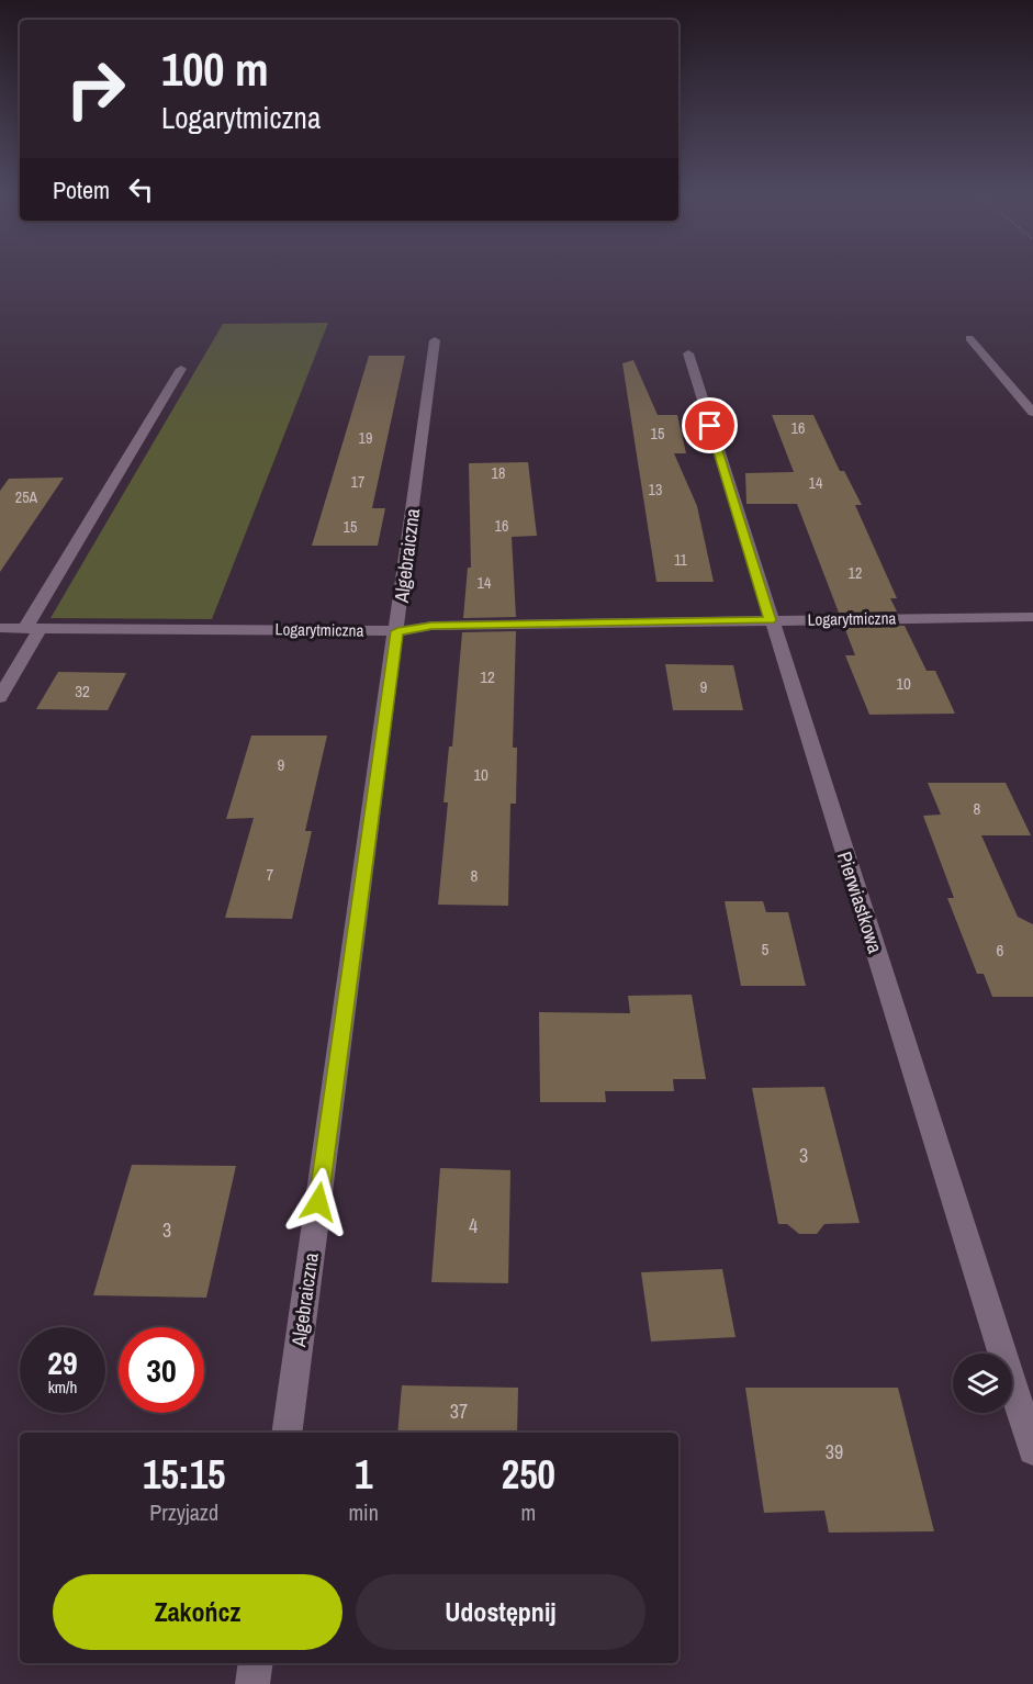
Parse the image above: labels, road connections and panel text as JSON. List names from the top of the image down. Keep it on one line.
{"streets":{"street":["Algebraiczna","Logarytmiczna","Pierwiastkowa"]},"crossings":[["Algebraiczna","Logarytmiczna"],["Logarytmiczna","Pierwiastkowa"]],"house_numbers":["16","15","19","18","17","14","13","25A","16","15","11","12","14","12","10","9","32","9","10","8","7","8","5","6","3","4","3","37","39"],"page":{"turn":["100 m","Logarytmiczna"],"then":"Potem","speed":"29 km/h","limit":"30","eta":["15:15","Przyjazd","1","min","250","m"],"buttons":["Zakończ","Udostępnij"]}}
